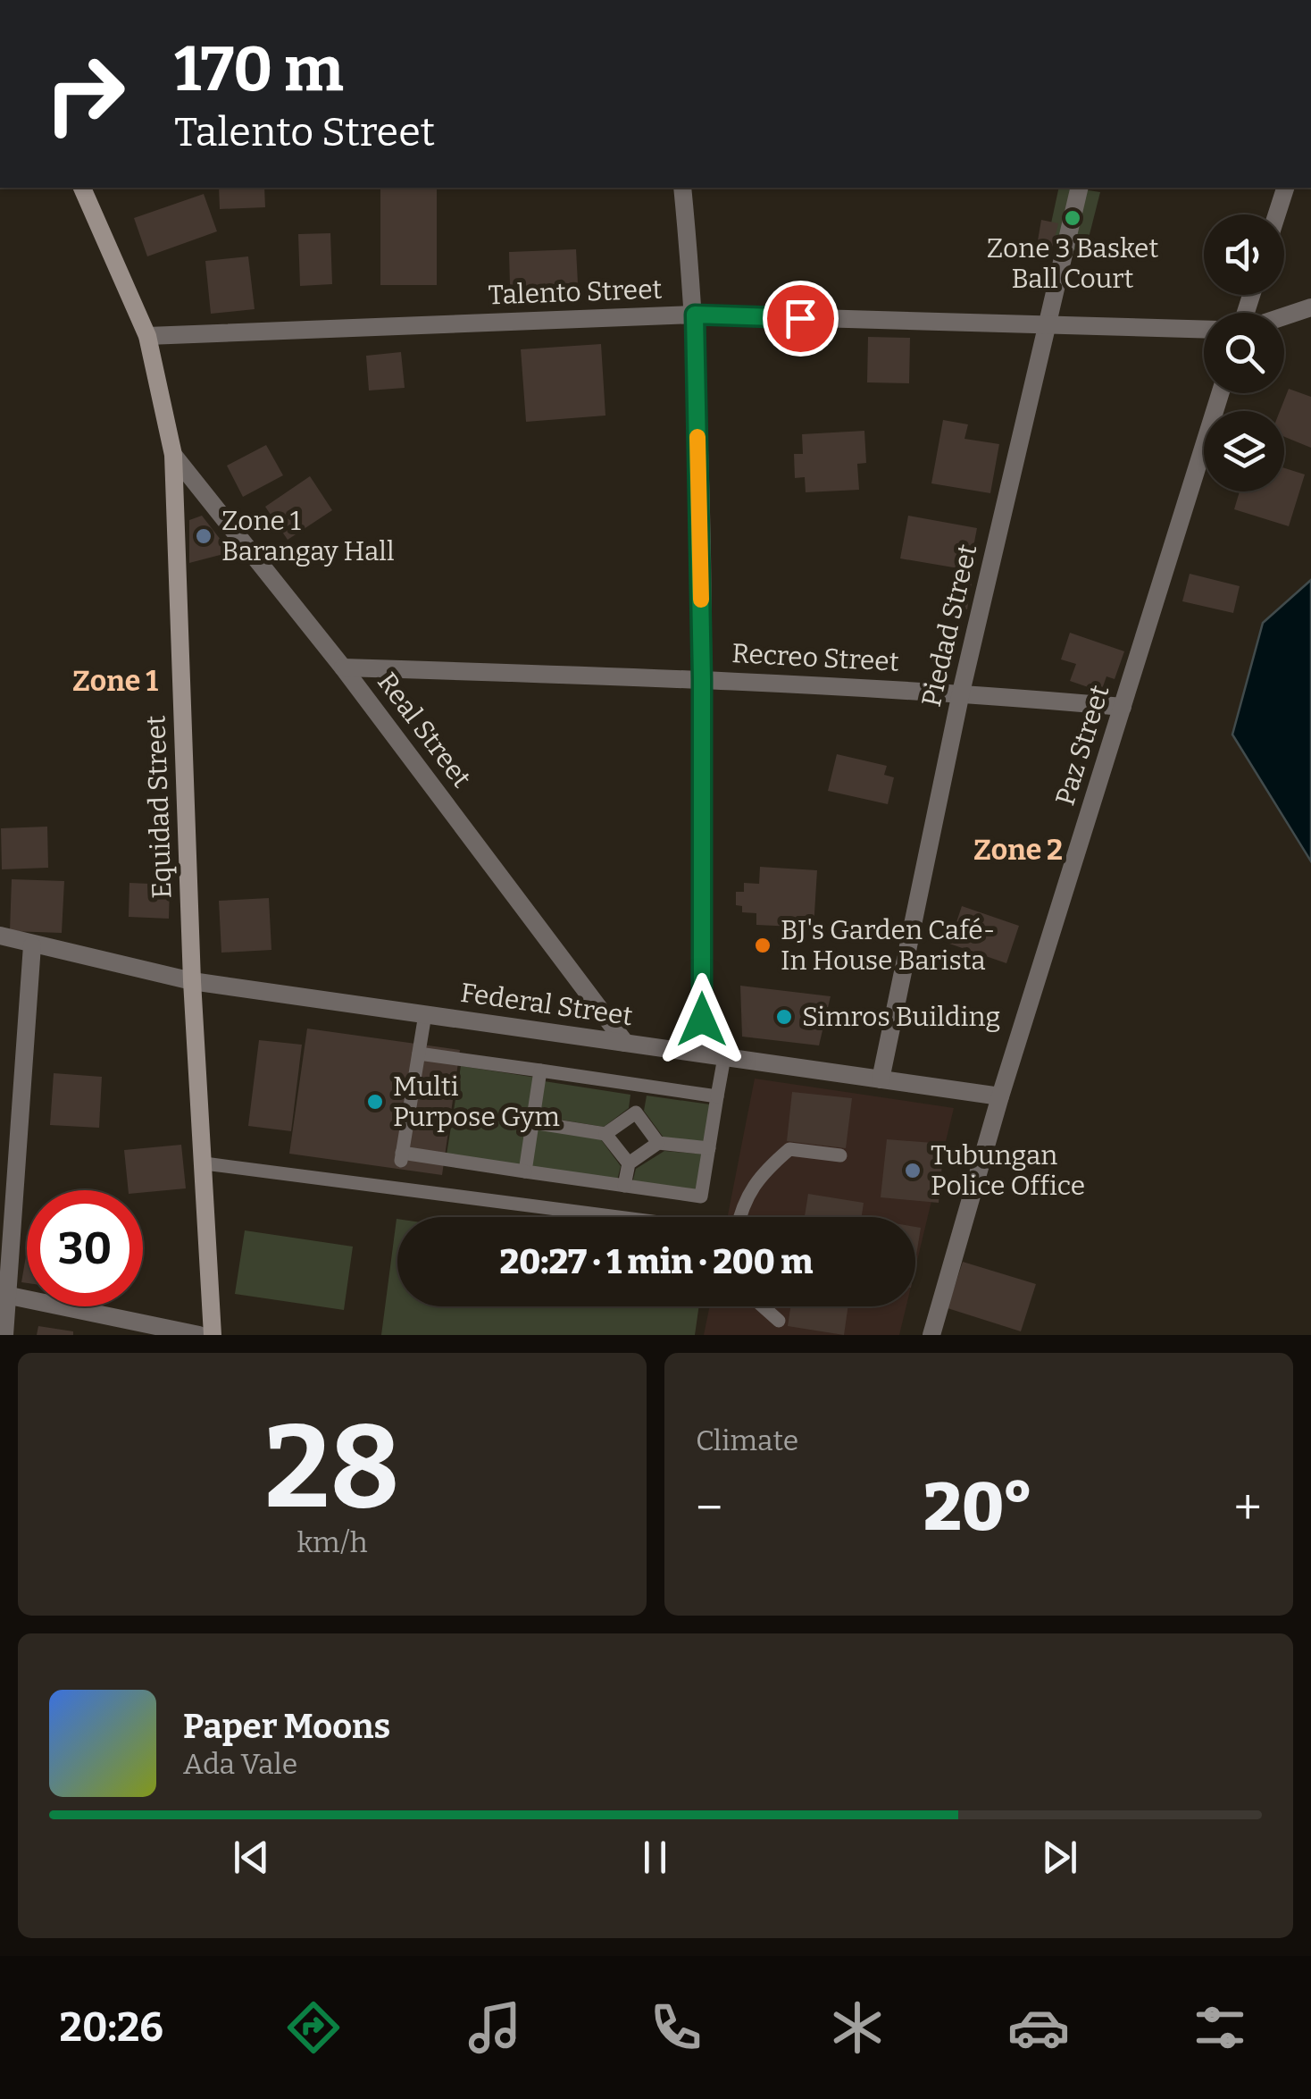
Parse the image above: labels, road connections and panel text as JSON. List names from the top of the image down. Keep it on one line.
{"streets":{"main road":["Equidad Street"],"street":["Talento Street","Piedad Street","Recreo Street","Real Street","Paz Street","Federal Street"]},"crossings":[["Talento Street","Piedad Street"],["Talento Street","Equidad Street"],["Piedad Street","Recreo Street"],["Piedad Street","Federal Street"],["Recreo Street","Real Street"],["Recreo Street","Paz Street"],["Real Street","Equidad Street"],["Real Street","Federal Street"],["Paz Street","Federal Street"],["Equidad Street","Federal Street"]],"districts":["Zone 1","Zone 2"],"places":["Zone 3 Basket Ball Court","Zone 1 Barangay Hall","BJ's Garden Café- In House Barista","Simros Building","Multi Purpose Gym","Tubungan Police Office"],"page":{"turn":["170 m","Talento Street"],"limit":"30","trip":"20:27 · 1 min · 200 m","tile":[["28","km/h"],"Climate"],"heat":["−","20°","+"],"song":["Paper Moons","Ada Vale"],"tabs":"20:26"}}
